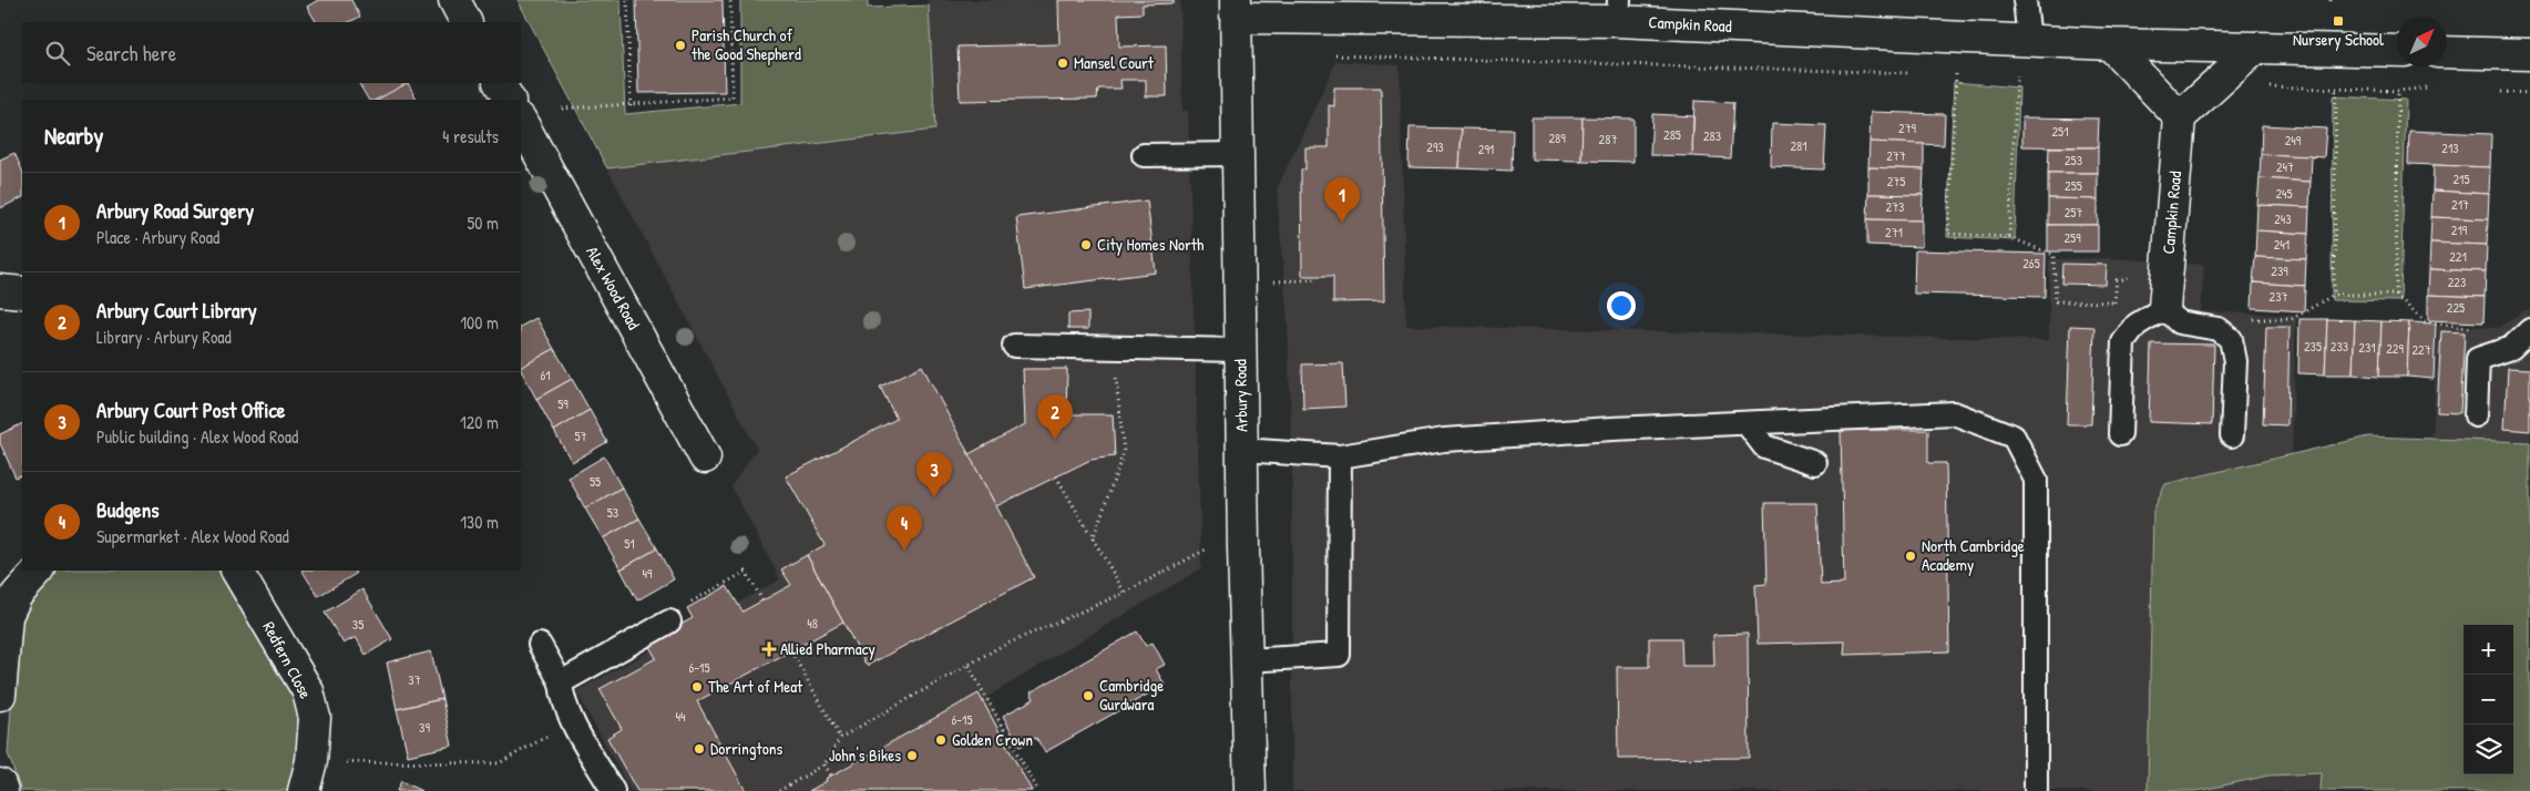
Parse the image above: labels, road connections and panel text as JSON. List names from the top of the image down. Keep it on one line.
{"streets":{"street":["Campkin Road","Alex Wood Road","Arbury Road","Redfern Close"]},"crossings":[["Campkin Road","Arbury Road"]],"places":{"transit":["Nursery School"],"other":["Parish Church of the Good Shepherd","Mansel Court","City Homes North","North Cambridge Academy","The Art of Meat","Cambridge Gurdwara","Golden Crown","Dorringtons","John's Bikes"],"health":["Allied Pharmacy"]},"house_numbers":["279","251","285","283","289","287","249","281","293","213","291","277","253","247","215","275","255","245","217","273","257","243","219","271","259","241","221","265","239","223","237","225","235","233","231","229","227","61","59","57","55","53","51","49","48","35","6-15","37","44","6-15","39"],"north":"top right","page":{"search":"Search here","heading":["Nearby","4 results"],"list":[{"mark":"1","name":"Arbury Road Surgery","note":"Place · Arbury Road","value":"50 m"},{"mark":"2","name":"Arbury Court Library","note":"Library · Arbury Road","value":"100 m"},{"mark":"3","name":"Arbury Court Post Office","note":"Public building · Alex Wood Road","value":"120 m"},{"mark":"4","name":"Budgens","note":"Supermarket · Alex Wood Road","value":"130 m"}],"pins":["1","2","3","4"],"map_buttons":["+","−"]}}
